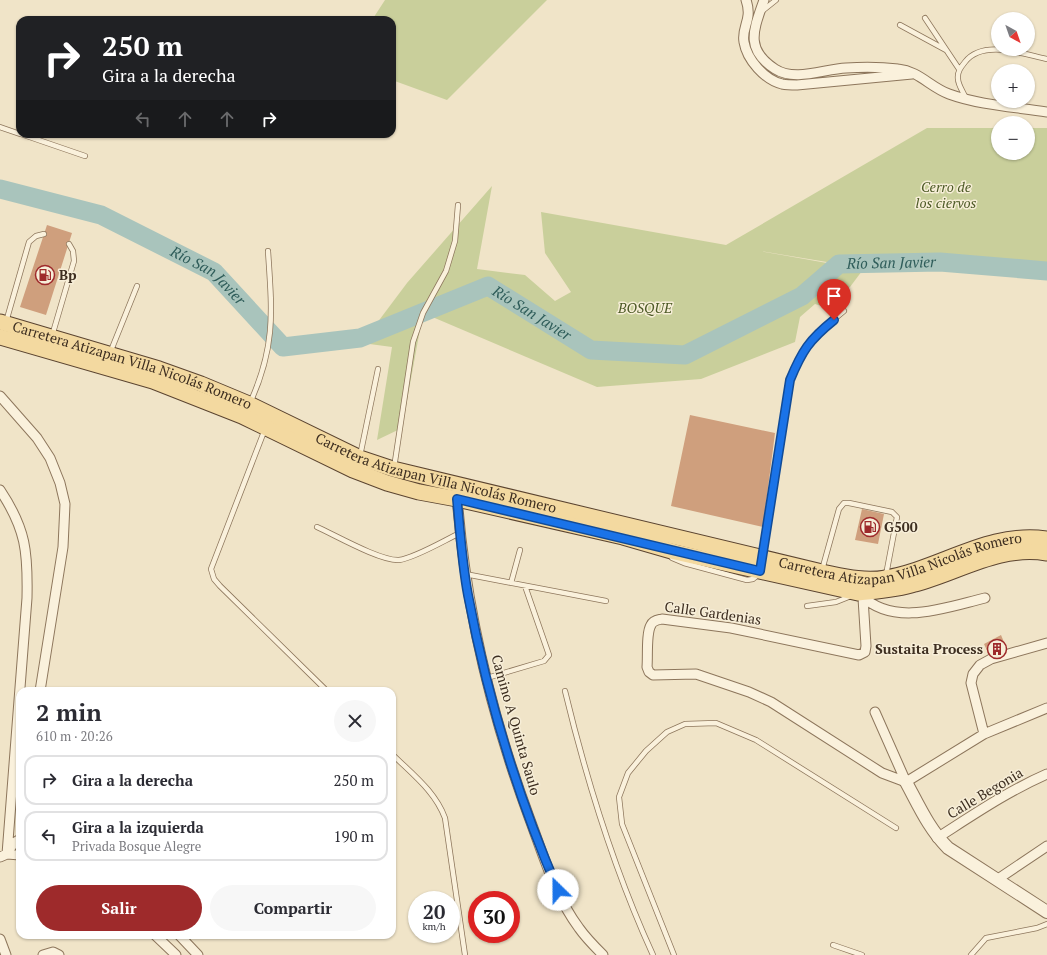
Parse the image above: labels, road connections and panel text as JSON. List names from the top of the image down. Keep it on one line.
{"streets":{"main road":["Carretera Atizapan Villa Nicolás Romero"],"street":["Calle Gardenias","Camino A Quinta Saulo","Calle Begonia"]},"crossings":[["Carretera Atizapan Villa Nicolás Romero","Calle Gardenias"],["Carretera Atizapan Villa Nicolás Romero","Camino A Quinta Saulo"]],"water":["Río San Javier"],"parks":["Cerro de los ciervos","BOSQUE"],"places":{"fuel station":["Bp","G500"],"building":["Sustaita Process"]},"north":"bottom right","page":{"map_buttons":["+","−"],"turn":["250 m","Gira a la derecha"],"heading":["2 min","610 m · 20:26"],"list":[{"name":"Gira a la derecha","value":"250 m"},{"name":"Gira a la izquierda","note":"Privada Bosque Alegre","value":"190 m"}],"buttons":["Salir","Compartir"],"speed":"20 km/h","limit":"30"}}
